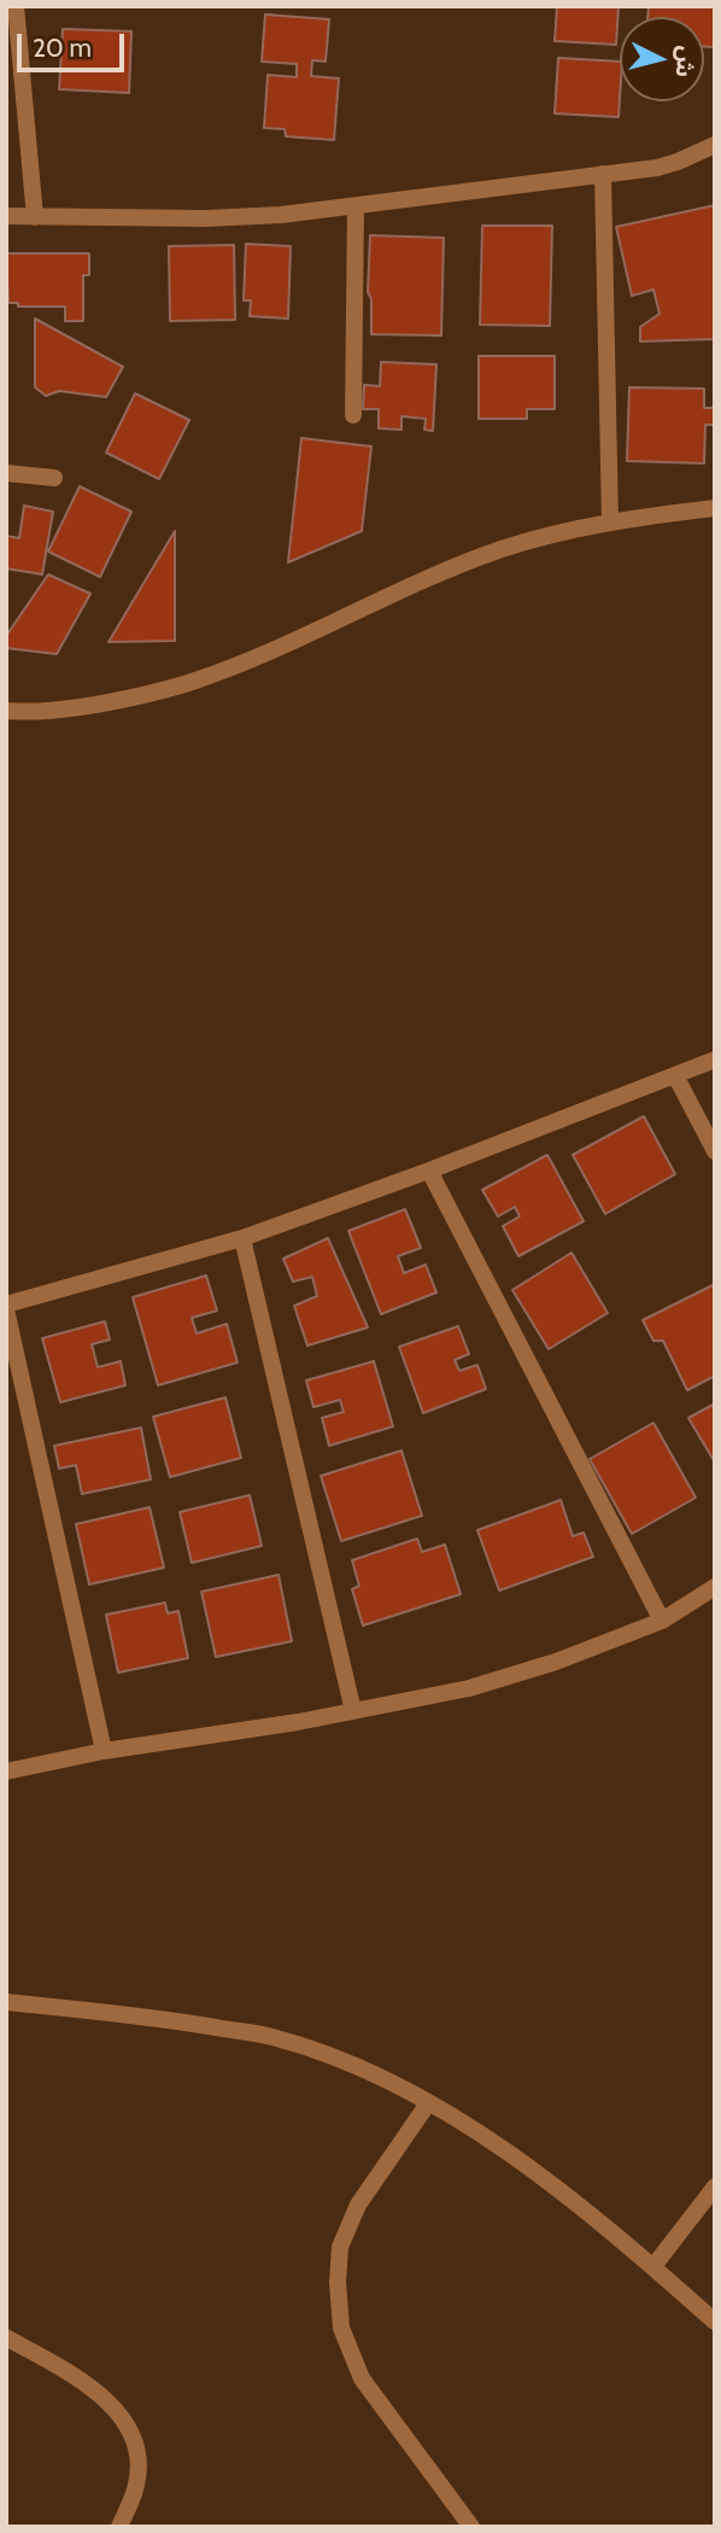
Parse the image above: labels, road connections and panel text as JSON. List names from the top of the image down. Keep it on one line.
{"scale_bar":"20 m","north":"right"}
